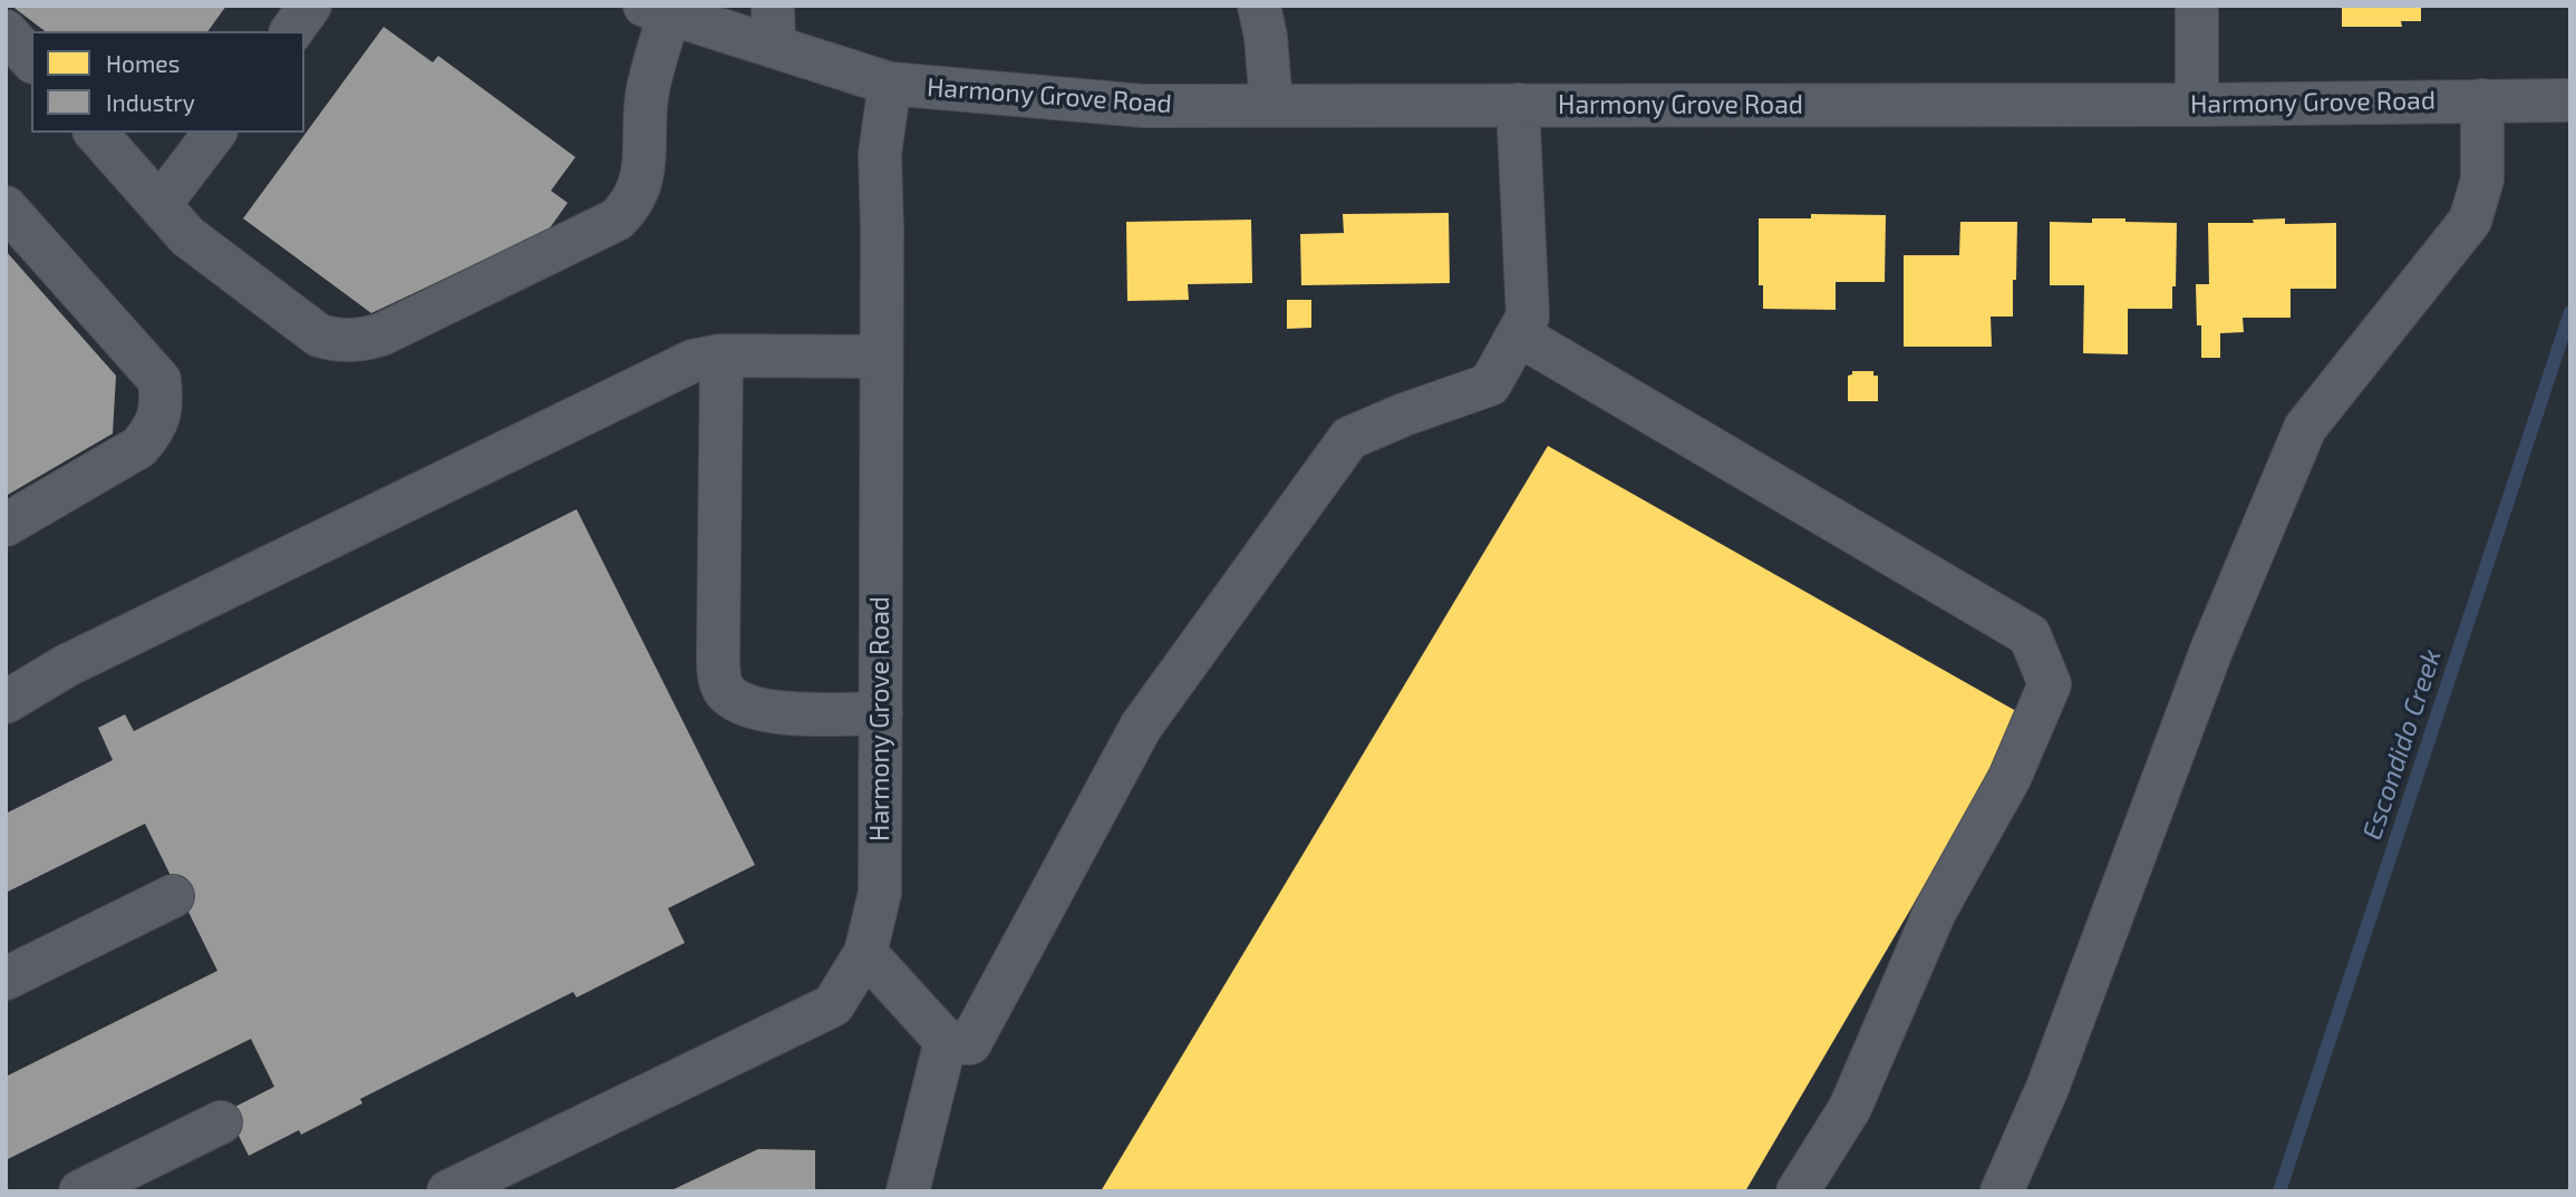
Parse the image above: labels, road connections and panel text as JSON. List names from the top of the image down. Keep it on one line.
{"streets":{"street":["Harmony Grove Road"]},"water":["Escondido Creek"],"legend":["Homes","Industry"]}
